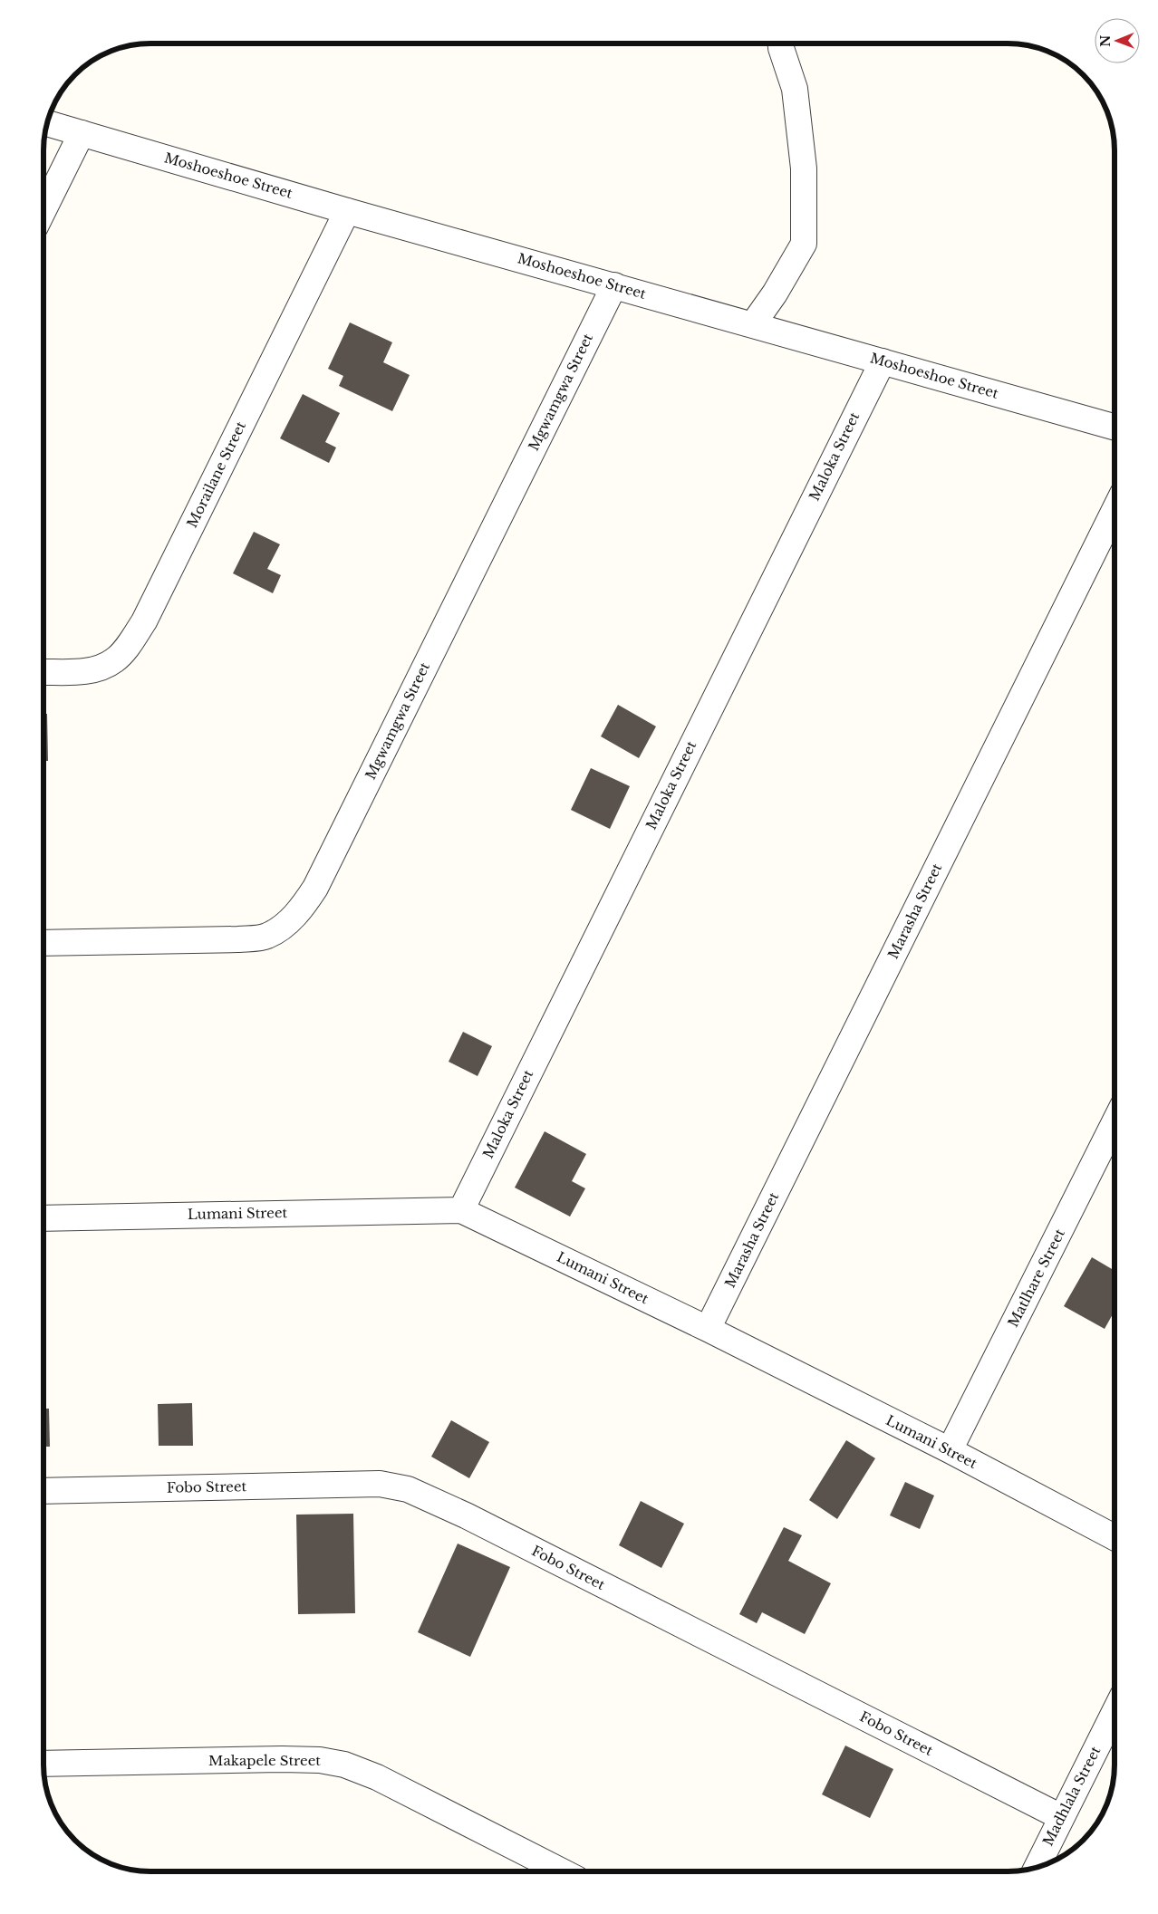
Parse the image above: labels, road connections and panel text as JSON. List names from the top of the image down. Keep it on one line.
{"streets":{"street":["Moshoeshoe Street","Mgwamgwa Street","Maloka Street","Morailane Street","Marasha Street","Lumani Street","Matlhare Street","Fobo Street","Makapele Street","Madhlala Street"]},"crossings":[["Moshoeshoe Street","Mgwamgwa Street"],["Moshoeshoe Street","Maloka Street"],["Moshoeshoe Street","Morailane Street"],["Maloka Street","Lumani Street"],["Marasha Street","Lumani Street"],["Lumani Street","Matlhare Street"],["Fobo Street","Madhlala Street"]],"north":"left"}
